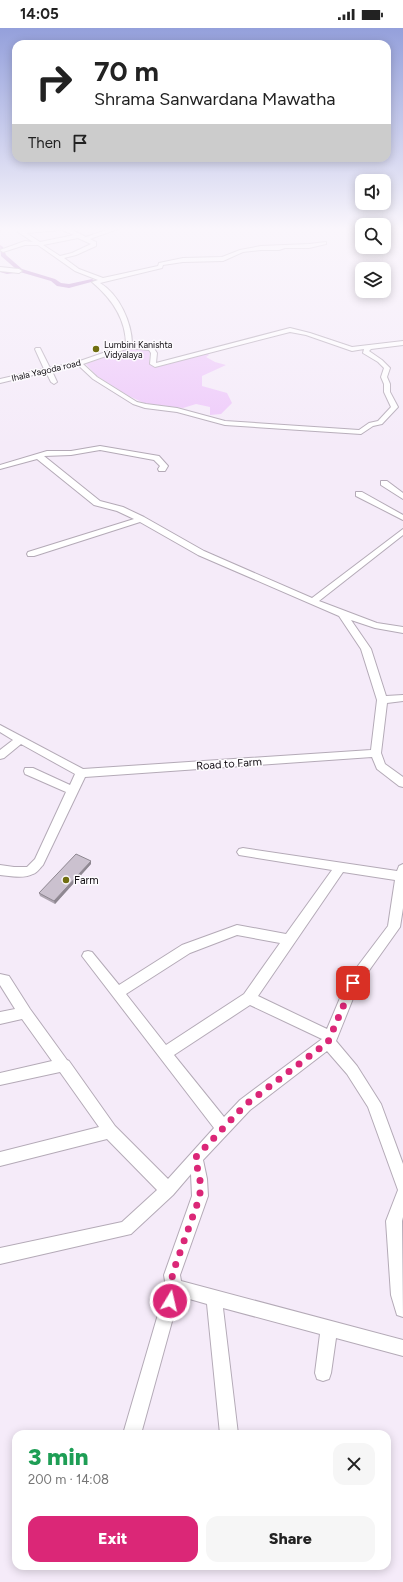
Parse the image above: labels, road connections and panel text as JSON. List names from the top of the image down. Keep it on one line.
{"streets":{"street":["Ihala Yagoda road","Road to Farm"]},"places":["Lumbini Kanishta Vidyalaya","Farm"],"page":{"status":"14:05","turn":["70 m","Shrama Sanwardana Mawatha"],"then":"Then","heading":["3 min","200 m · 14:08"],"buttons":["Exit","Share"]}}
